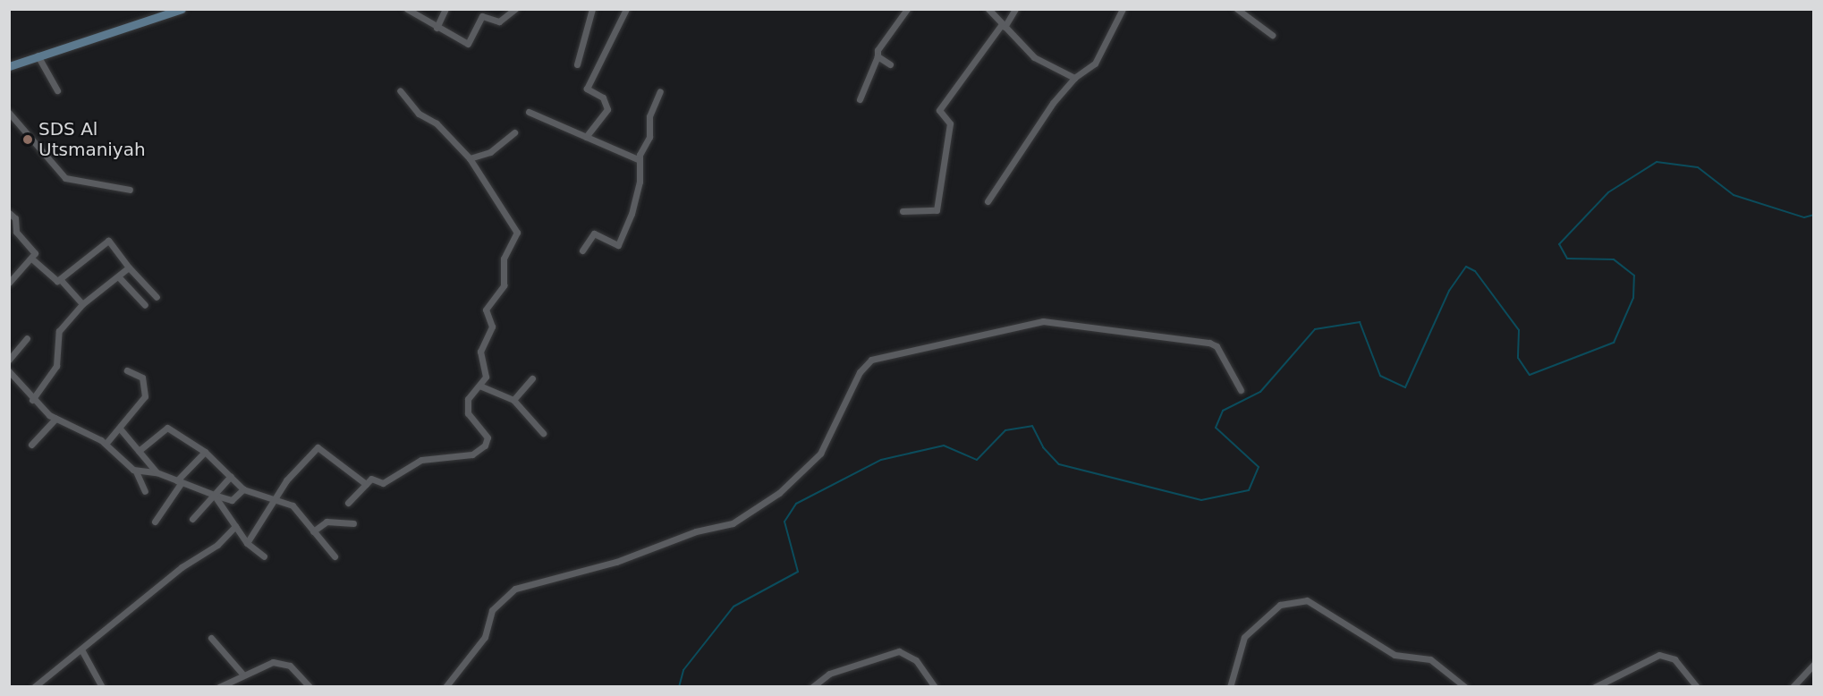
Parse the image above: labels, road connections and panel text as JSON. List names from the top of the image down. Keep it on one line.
{"places":["SDS Al Utsmaniyah"]}
